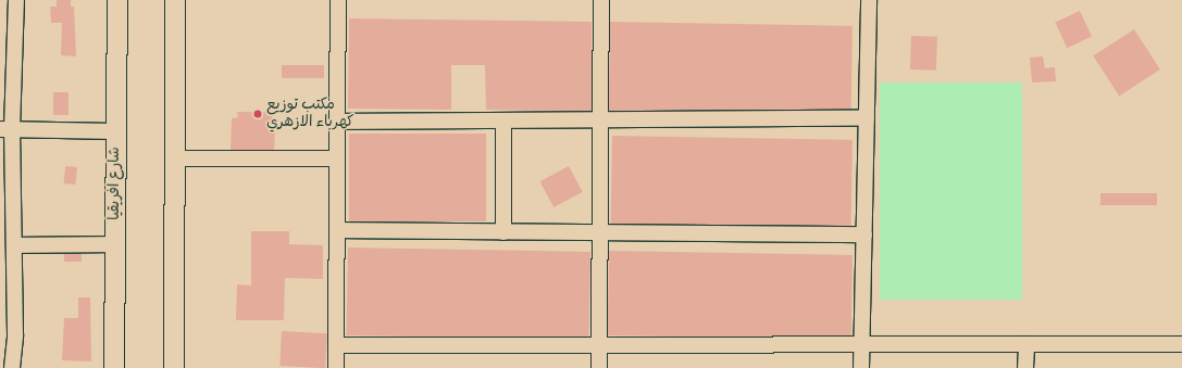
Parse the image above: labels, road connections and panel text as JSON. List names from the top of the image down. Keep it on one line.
{"streets":{"street":["شارع افريقيا"]},"places":["مكتب توزيع كهرباء الازهري"]}
